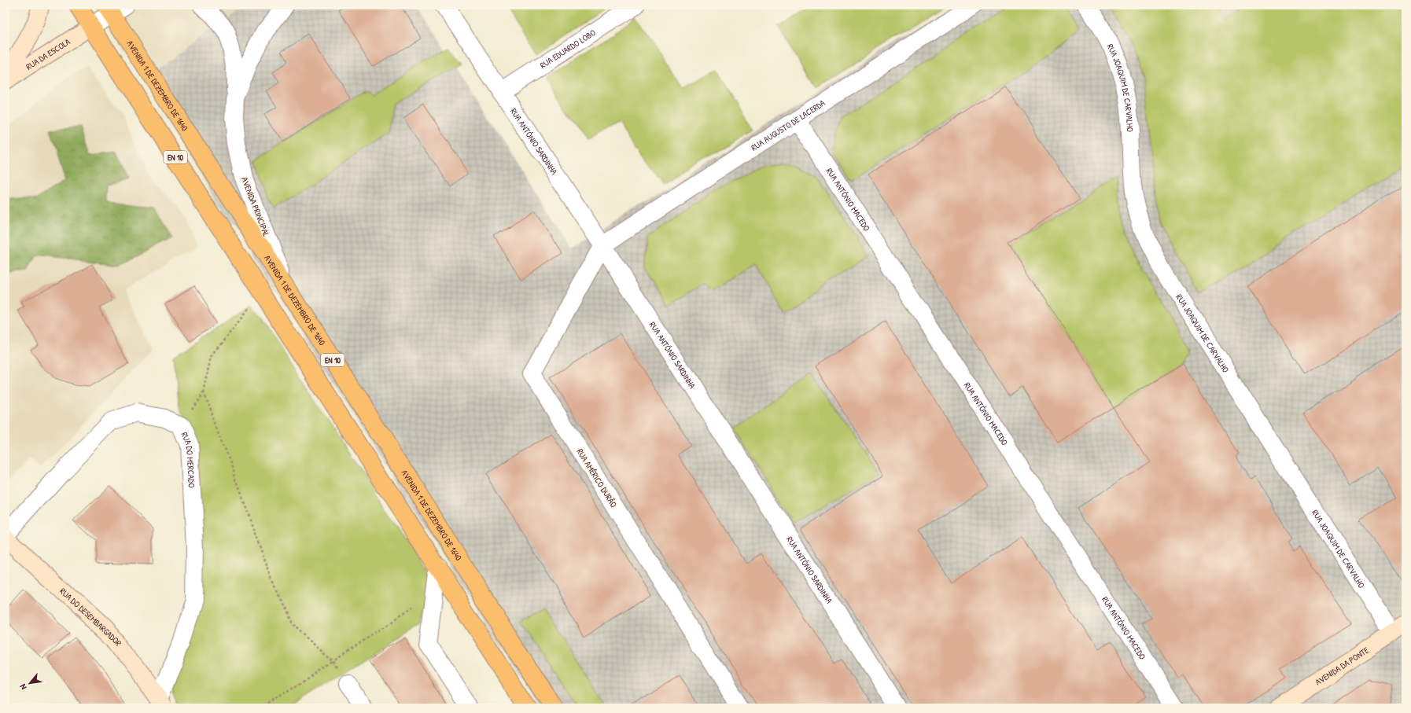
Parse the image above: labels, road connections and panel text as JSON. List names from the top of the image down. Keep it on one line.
{"streets":{"main road":["RUA DA ESCOLA","AVENIDA 1 DE DEZEMBRO DE 1640","EN 10","RUA DO DESEMBARGADOR","AVENIDA DA PONTE"],"street":["RUA EDUARDO LOBO","RUA JOAQUIM DE CARVALHO","RUA AUGUSTO DE LACERDA","RUA ANTÓNIO SARDINHA","RUA ANTÓNIO MACEDO","AVENIDA PRINCIPAL","RUA DO MERCADO","RUA AMÉRICO DURÃO"]},"crossings":[["RUA EDUARDO LOBO","RUA ANTÓNIO SARDINHA"],["RUA DA ESCOLA","EN 10"],["AVENIDA 1 DE DEZEMBRO DE 1640","AVENIDA PRINCIPAL"],["RUA JOAQUIM DE CARVALHO","AVENIDA DA PONTE"],["RUA AUGUSTO DE LACERDA","RUA ANTÓNIO SARDINHA"],["RUA AUGUSTO DE LACERDA","RUA ANTÓNIO MACEDO"],["RUA AUGUSTO DE LACERDA","RUA AMÉRICO DURÃO"],["RUA ANTÓNIO SARDINHA","RUA AMÉRICO DURÃO"],["RUA DO MERCADO","RUA DO DESEMBARGADOR"]],"north":"bottom left"}
